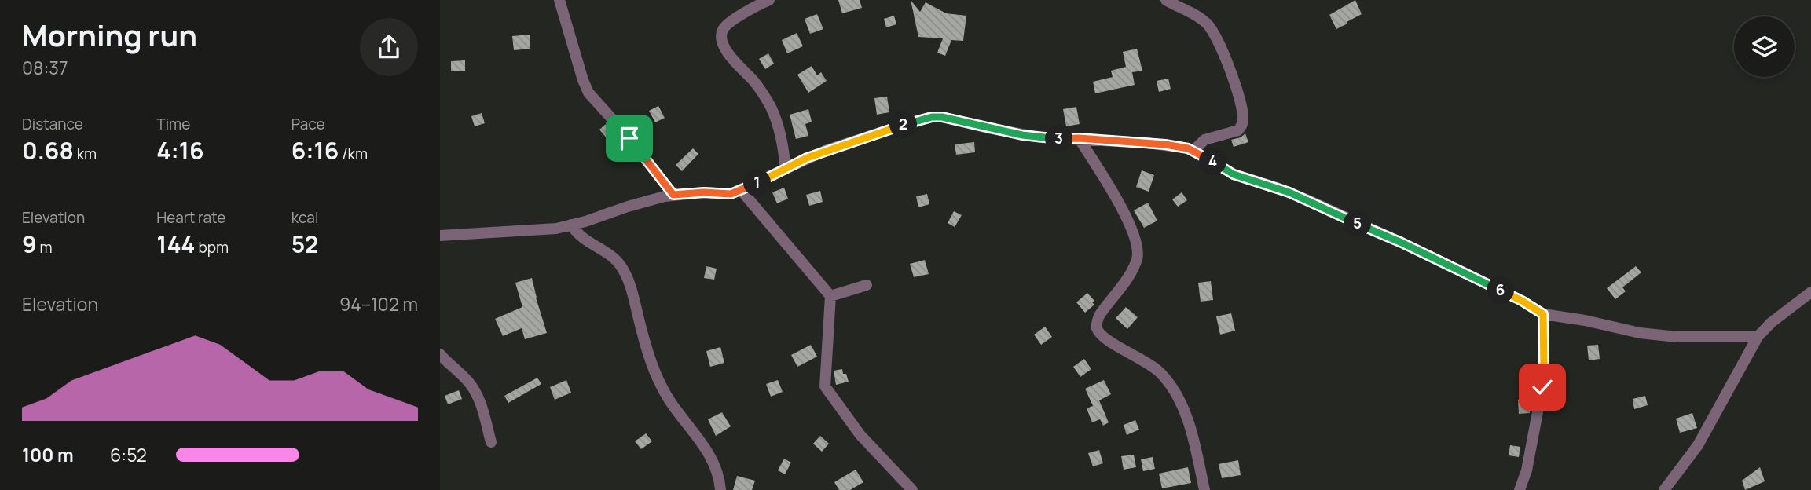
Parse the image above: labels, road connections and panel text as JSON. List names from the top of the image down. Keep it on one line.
{"page":{"heading":["Morning run","08:37"],"stats":[["Distance","0.68 km"],["Time","4:16"],["Pace","6:16 /km"],["Elevation","9 m"],["Heart rate","144 bpm"],["kcal","52"]],"pins":["2","3","4","1","5","6"],"chart":["Elevation","94–102 m"],"list":[{"name":"100 m","note":"6:52"}]}}
